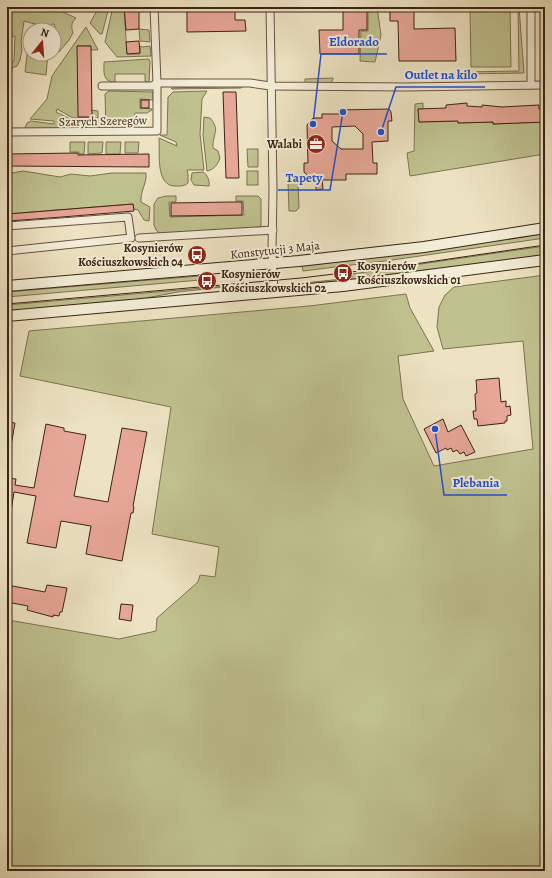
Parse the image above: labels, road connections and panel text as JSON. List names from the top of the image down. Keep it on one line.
{"streets":{"street":["Szarych Szeregów","Konstytucji 3 Maja"]},"places":{"other":["Tapety","Eldorado","Outlet na kilo","Plebania"],"office":["Walabi"],"bus stop":["Kosynierów Kościuszkowskich 04","Kosynierów Kościuszkowskich 01","Kosynierów Kościuszkowskich 02"]},"north":"top"}
